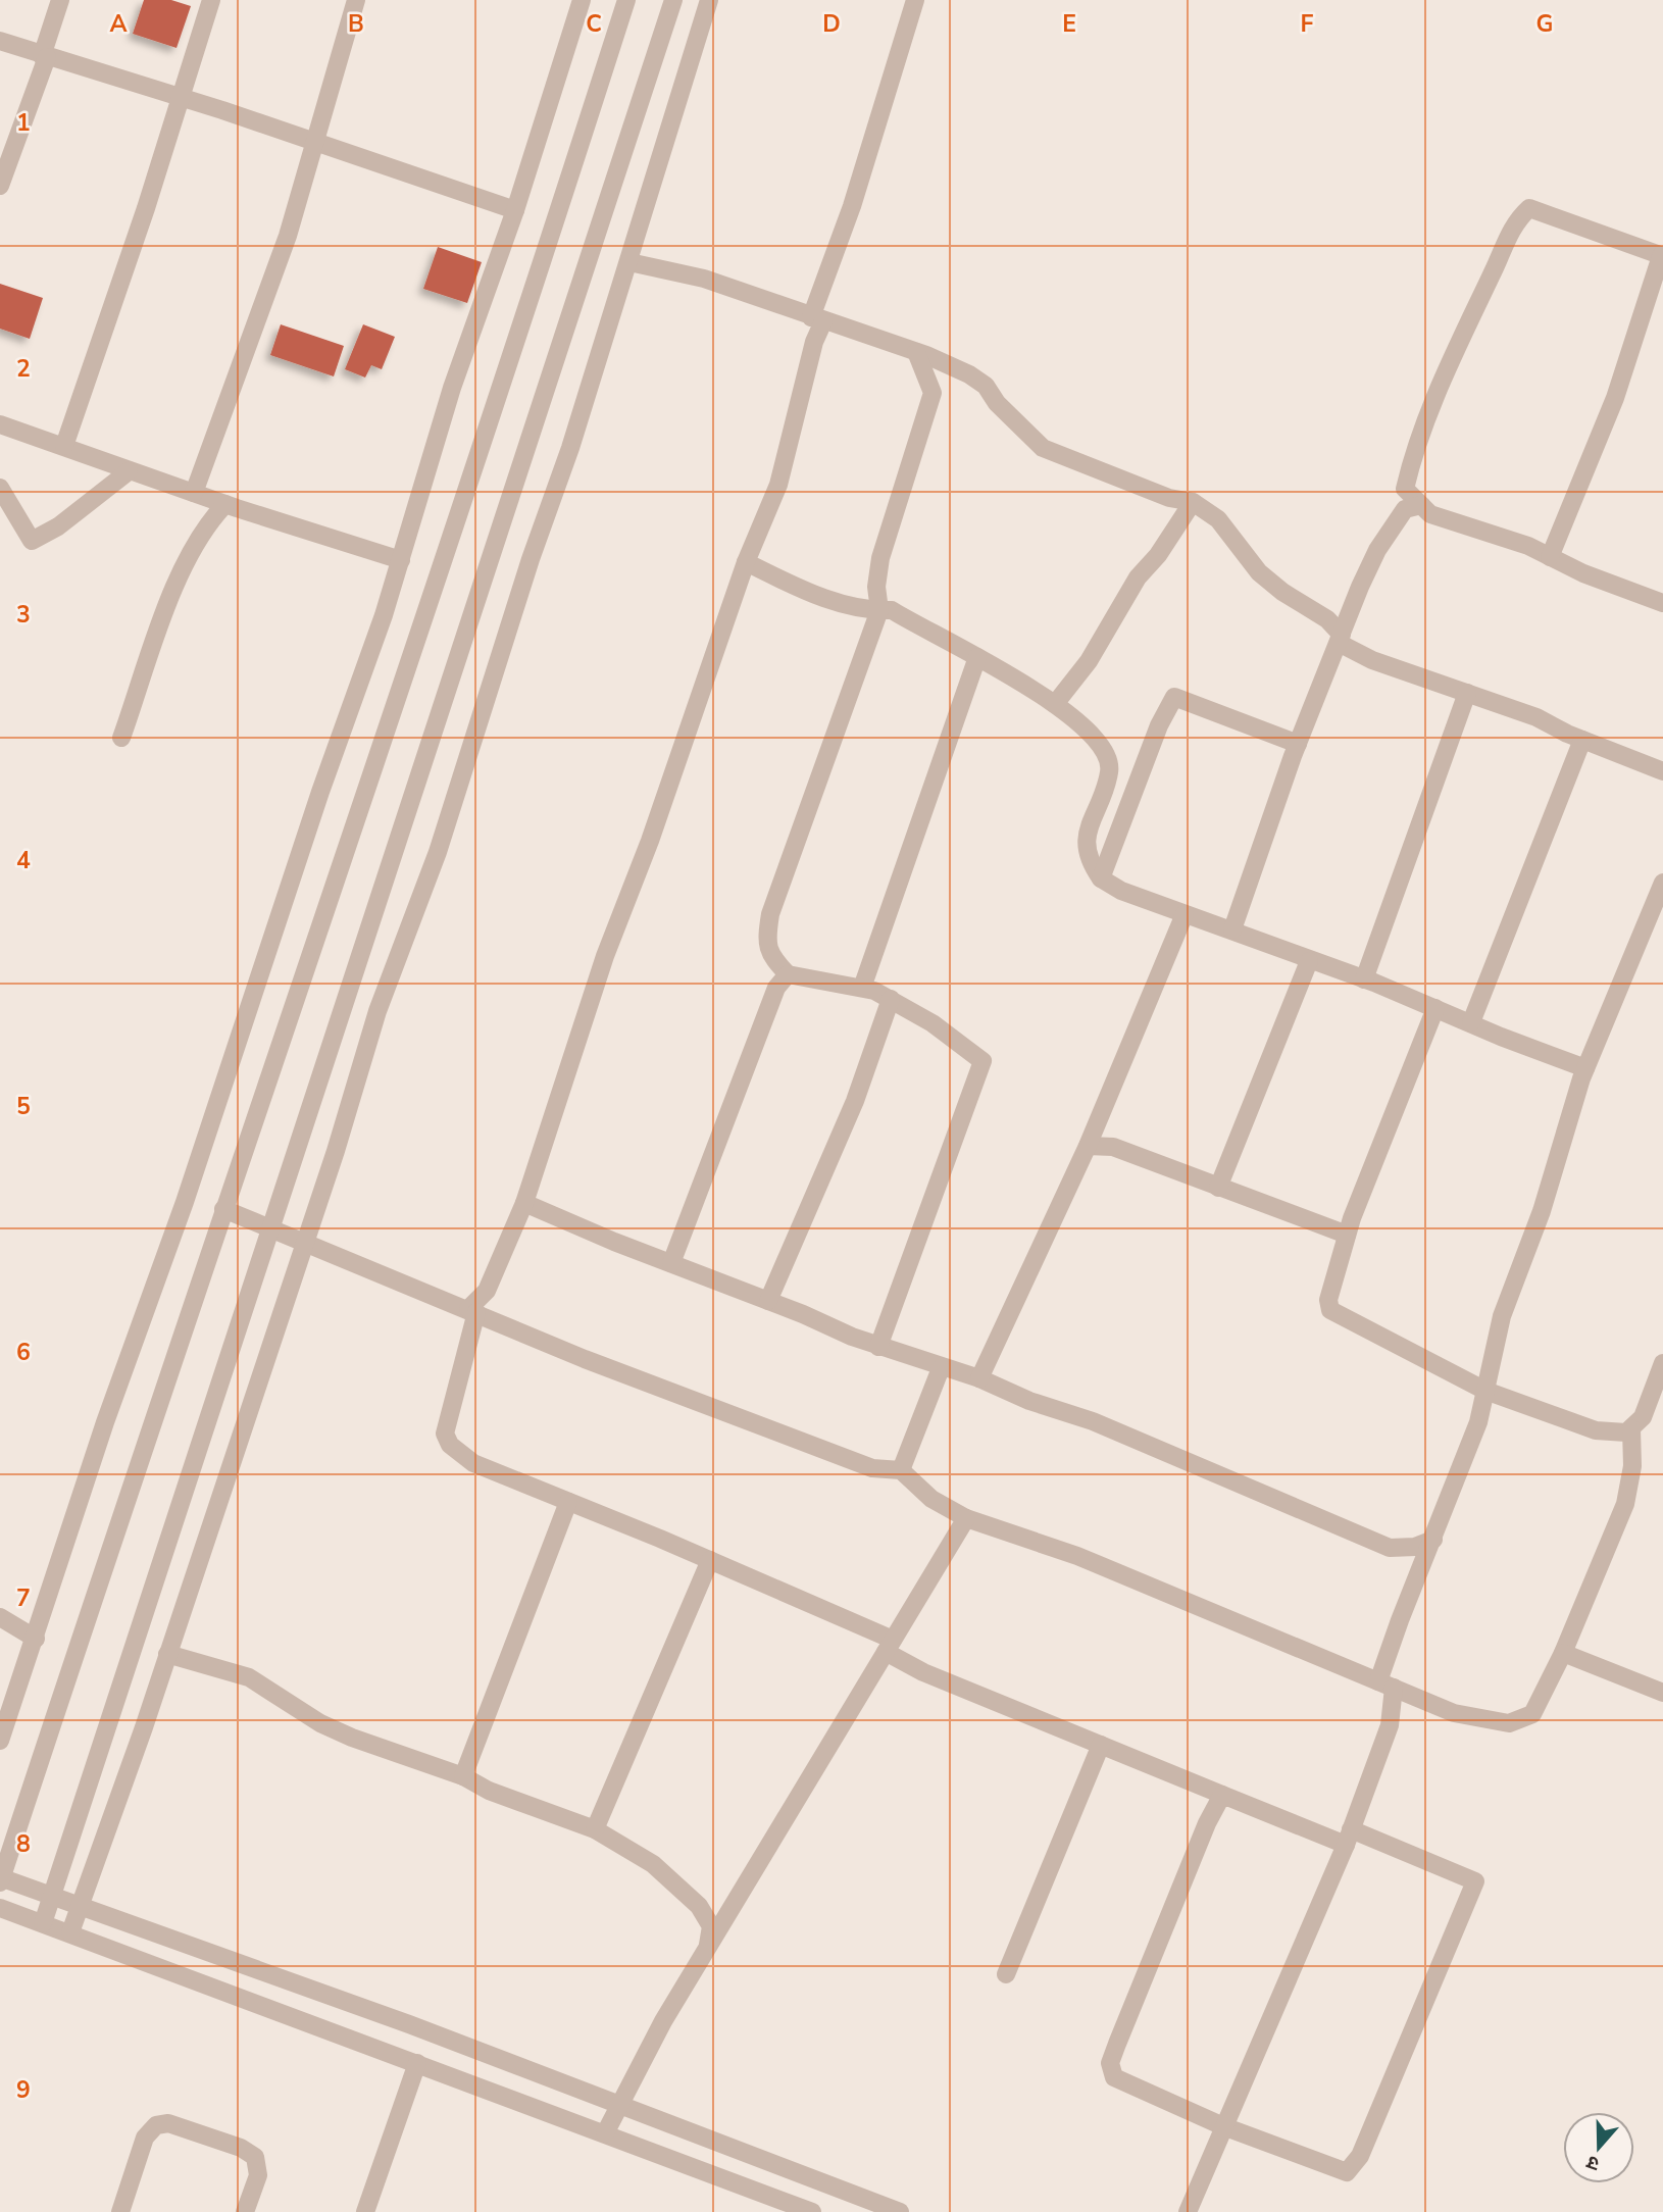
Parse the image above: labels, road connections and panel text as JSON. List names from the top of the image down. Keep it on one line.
{"north":"bottom","grid":{"columns":["A","B","C","D","E","F","G"],"rows":["1","2","3","4","5","6","7","8","9"]}}
